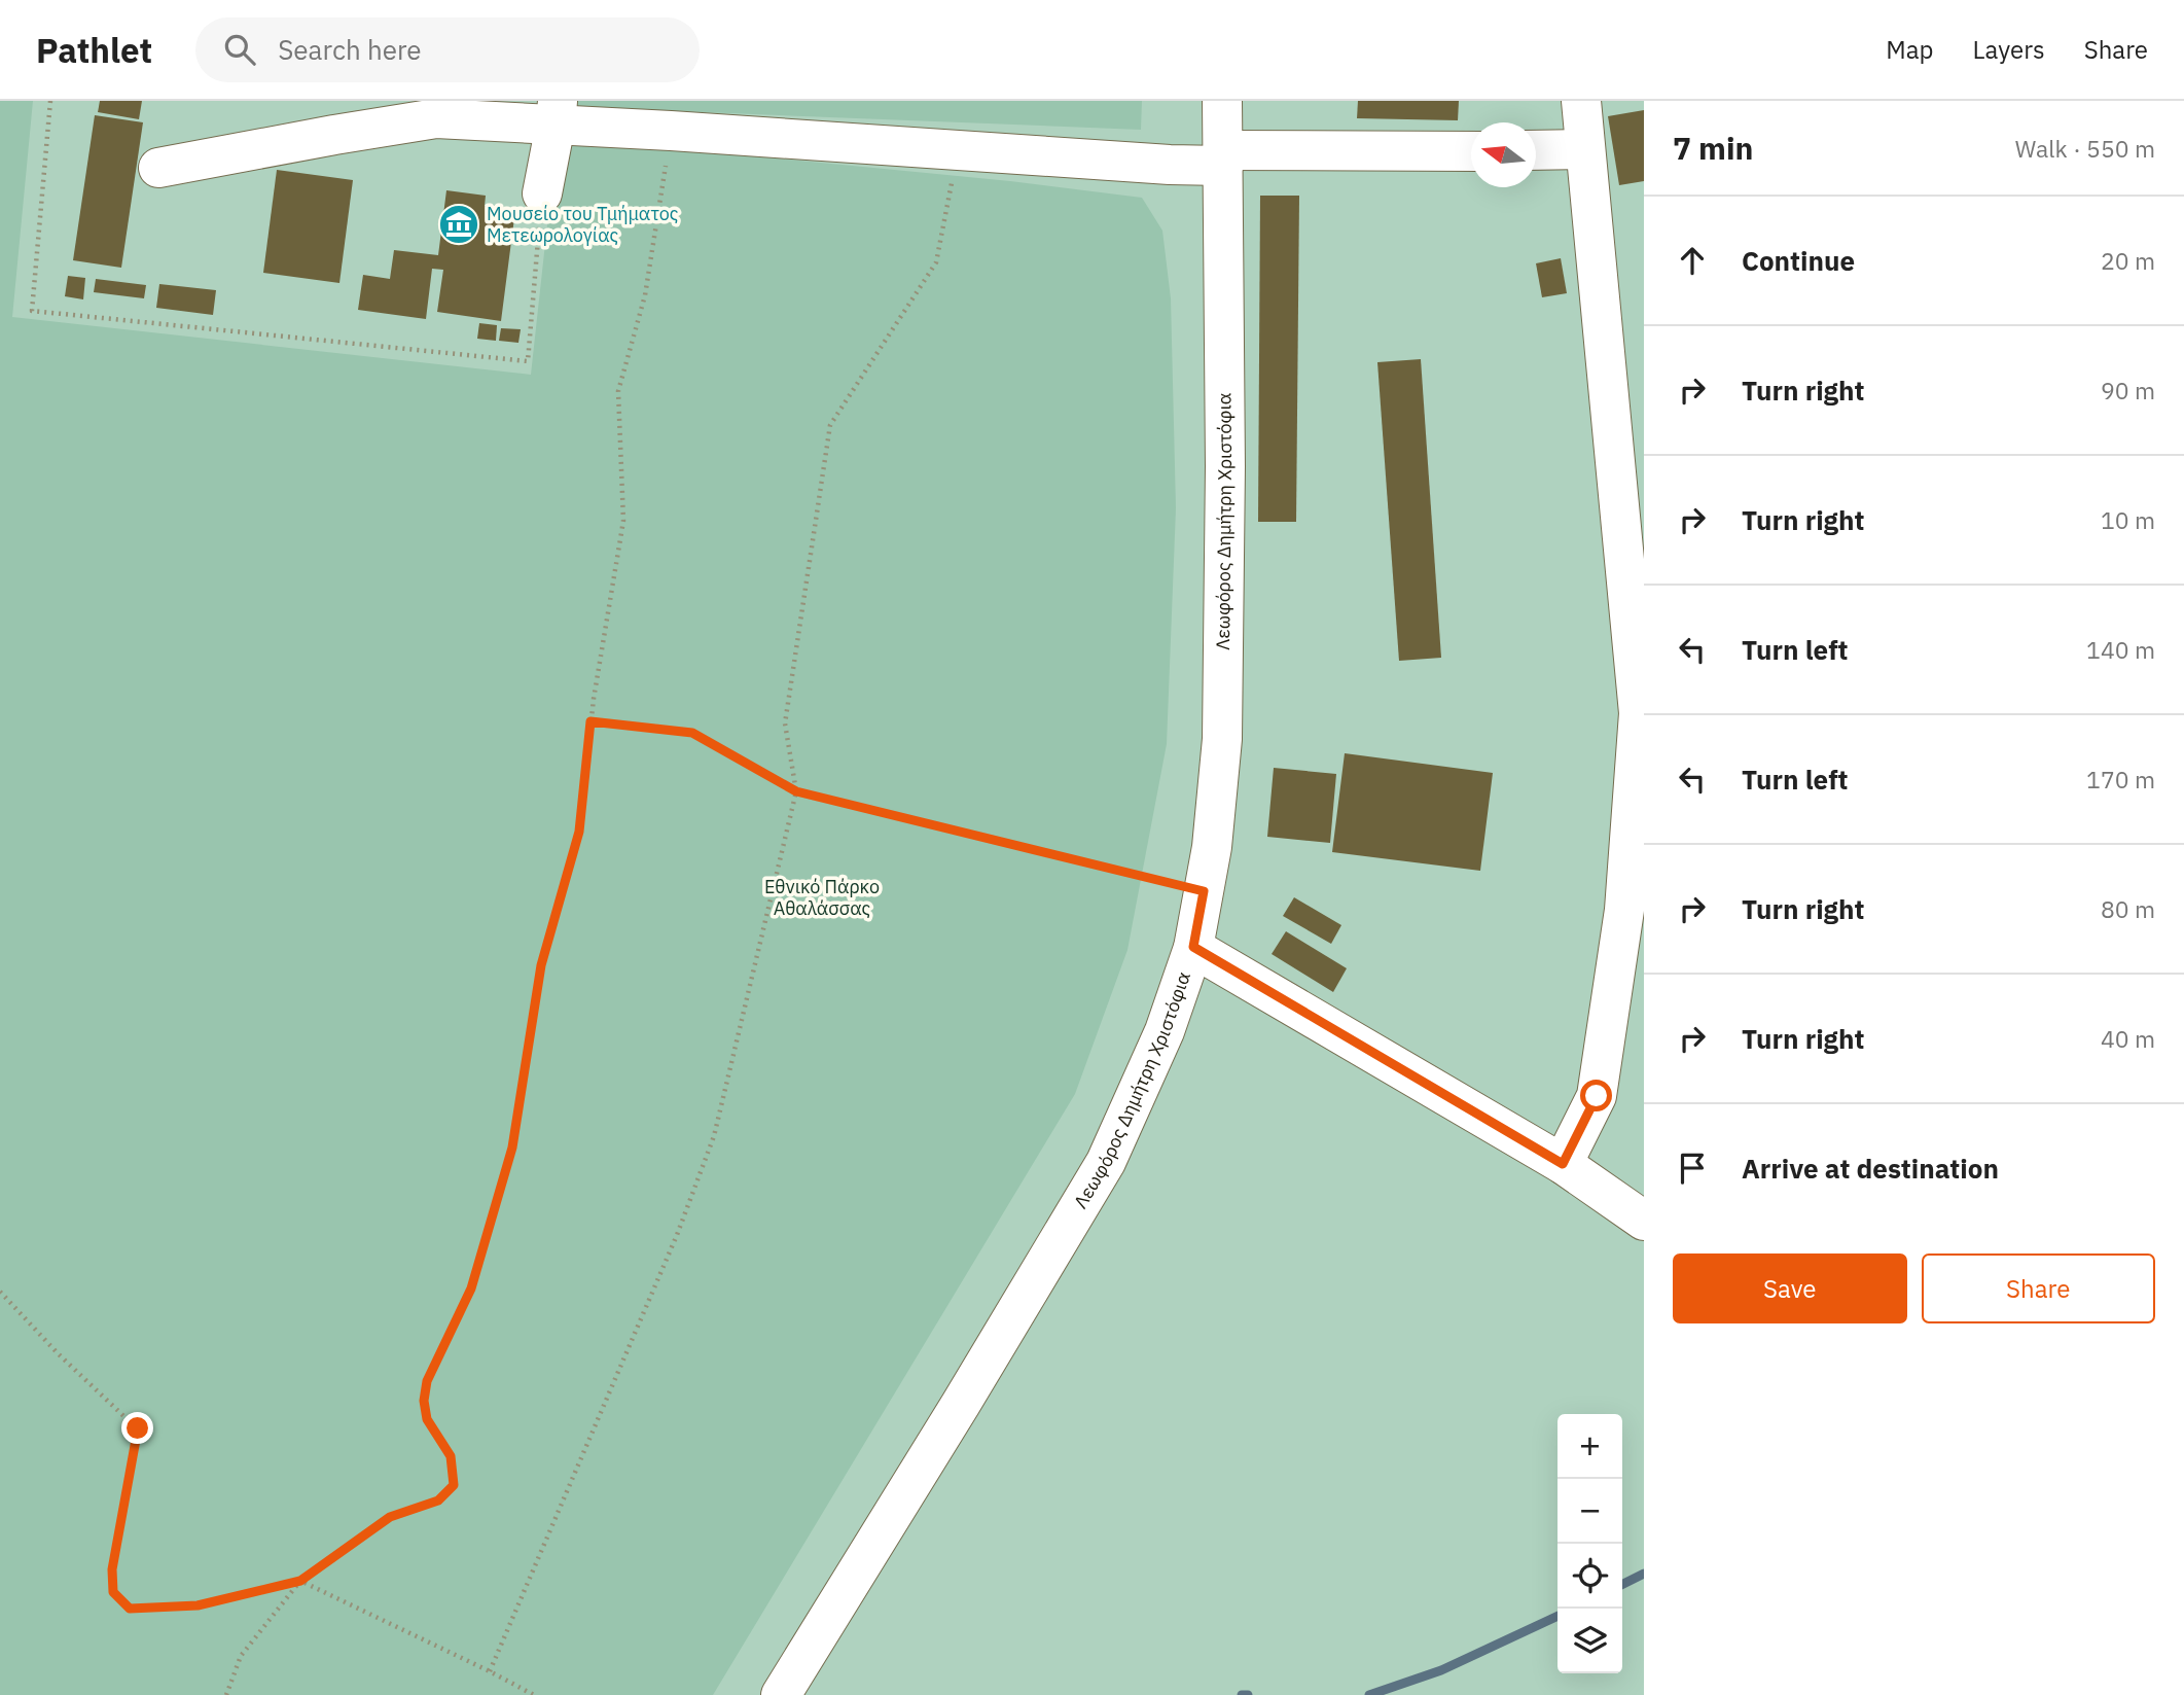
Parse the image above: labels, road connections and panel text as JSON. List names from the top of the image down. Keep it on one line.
{"streets":{"main road":["Λεωφόρος Δημήτρη Χριστόφια"]},"parks":["Εθνικό Πάρκο Αθαλάσσας"],"places":{"museum":["Μουσείο του Τμήματος Μετεωρολογίας"]},"north":"left","page":{"header":"Pathlet","search":"Search here","nav":["Map","Layers","Share"],"heading":["7 min","Walk · 550 m"],"list":[["Continue","20 m"],["Turn right","90 m"],["Turn right","10 m"],["Turn left","140 m"],["Turn left","170 m"],["Turn right","80 m"],["Turn right","40 m"],"Arrive at destination"],"buttons":["Save","Share"],"map_buttons":["+","−"]}}
